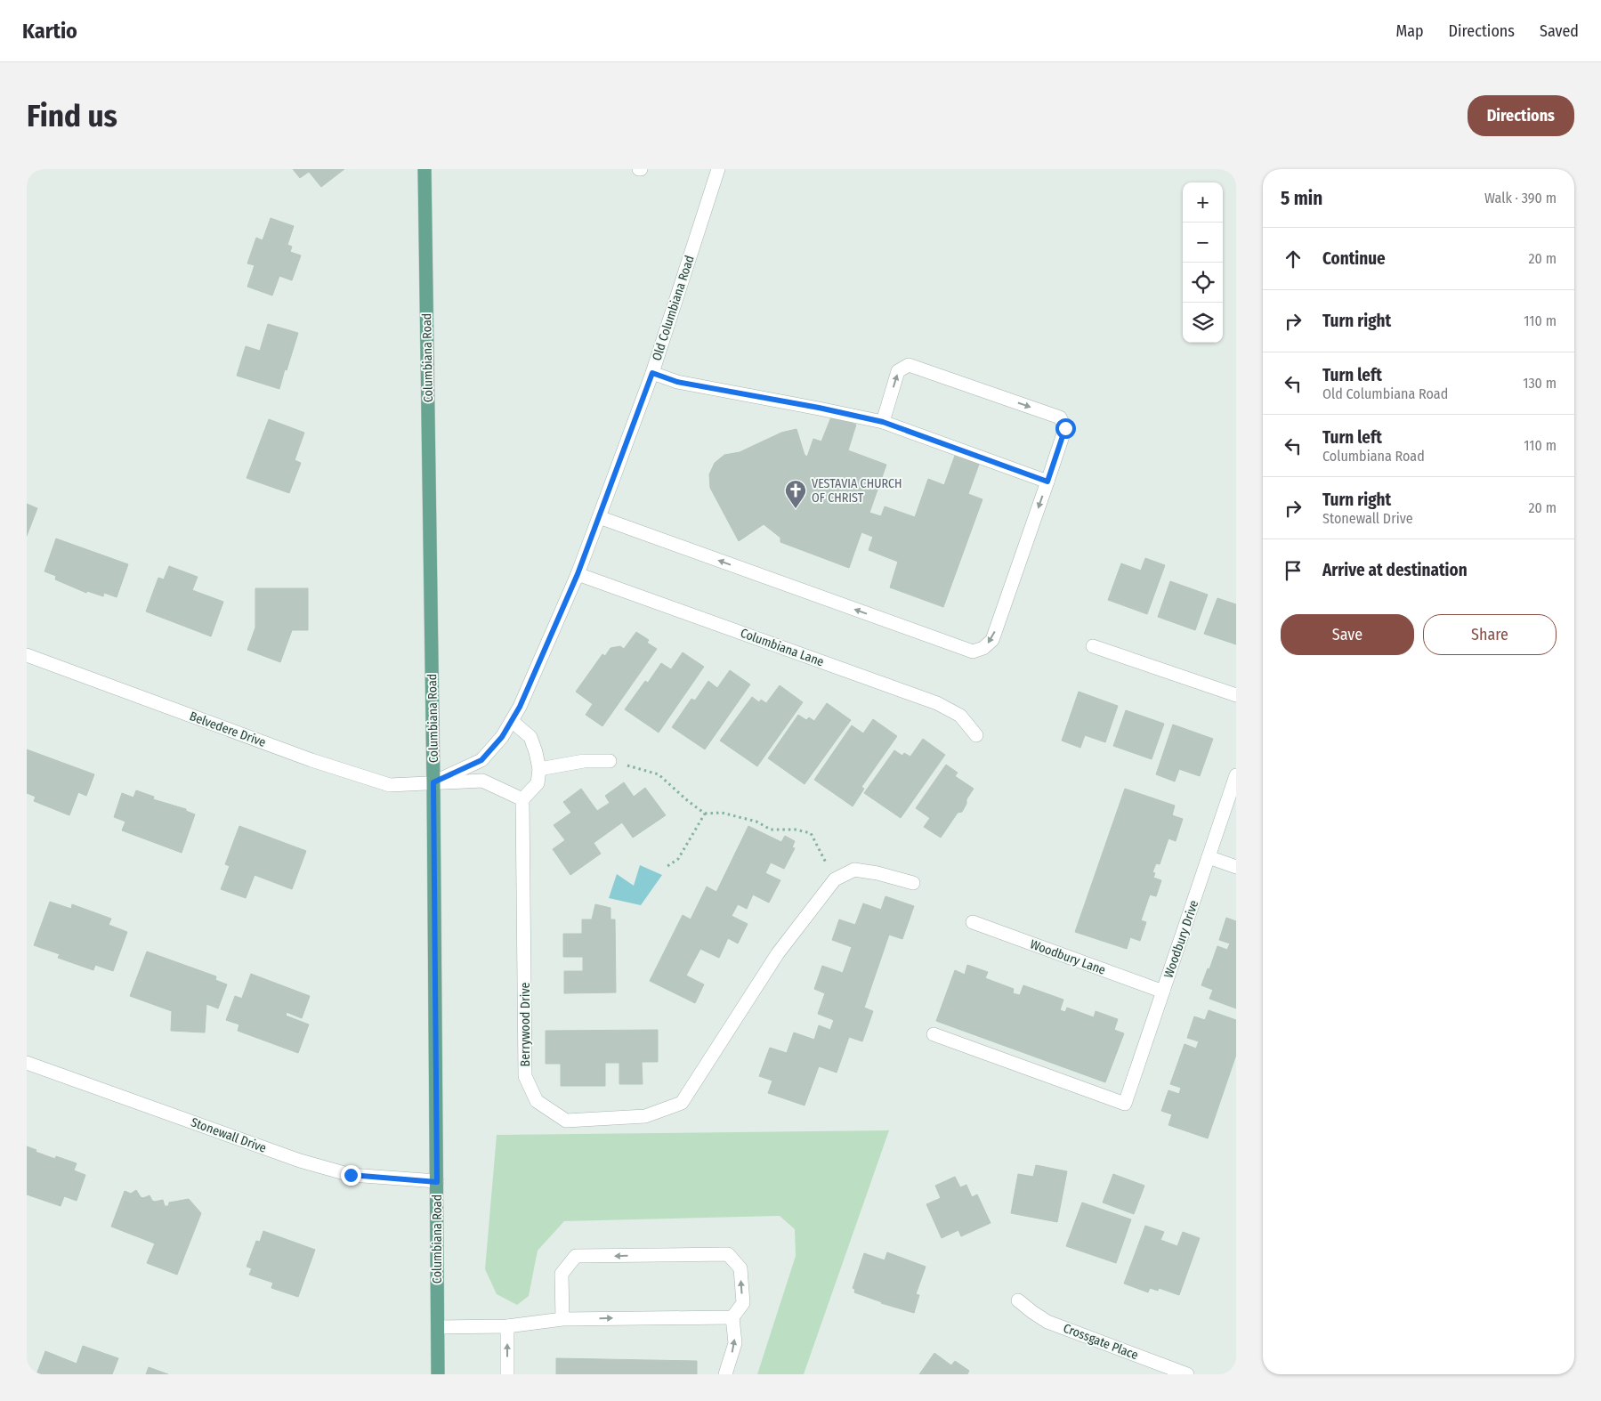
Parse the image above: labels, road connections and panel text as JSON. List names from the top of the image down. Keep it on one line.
{"streets":{"main road":["Columbiana Road"],"street":["Old Columbiana Road","Columbiana Lane","Belvedere Drive","Woodbury Drive","Woodbury Lane","Berrywood Drive","Stonewall Drive","Crossgate Place"]},"crossings":[["Old Columbiana Road","Columbiana Road"],["Old Columbiana Road","Columbiana Lane"],["Old Columbiana Road","Belvedere Drive"],["Columbiana Road","Belvedere Drive"],["Columbiana Road","Stonewall Drive"],["Woodbury Drive","Woodbury Lane"]],"places":{"church":["VESTAVIA CHURCH OF CHRIST"]},"page":{"header":"Kartio","nav":["Map","Directions","Saved"],"buttons":["Directions",["Save","Share"]],"title":"Find us","heading":["5 min","Walk · 390 m"],"map_buttons":["+","−"],"list":[["Continue","20 m"],["Turn right","110 m"],["Turn left","Old Columbiana Road","130 m"],["Turn left","Columbiana Road","110 m"],["Turn right","Stonewall Drive","20 m"],"Arrive at destination"]}}
